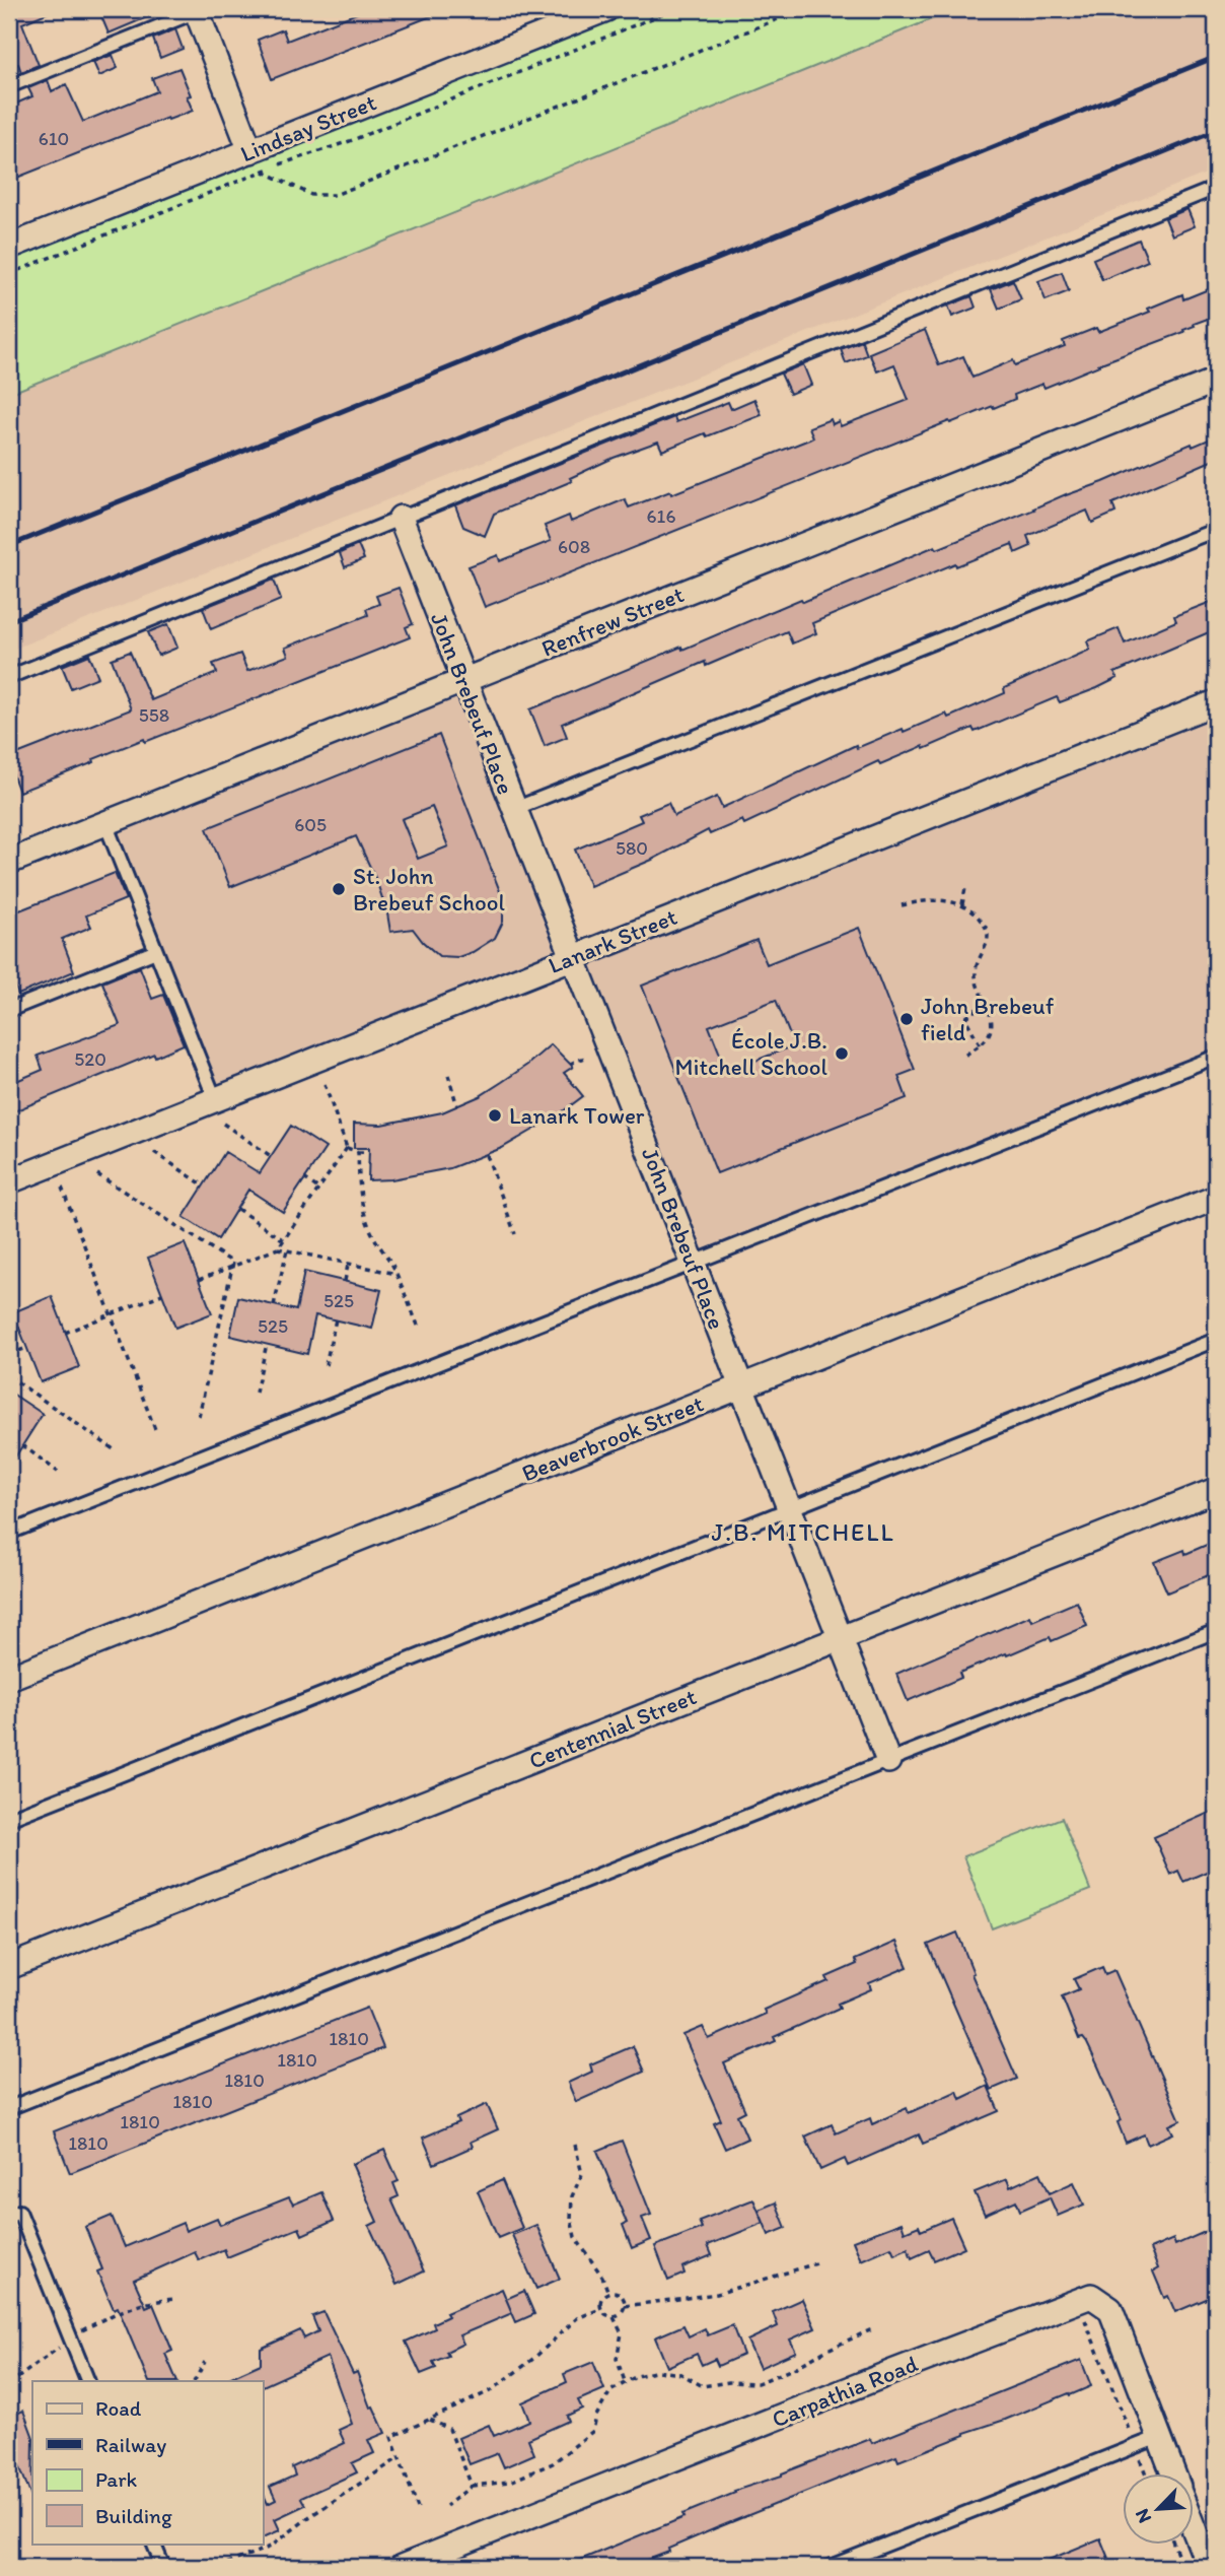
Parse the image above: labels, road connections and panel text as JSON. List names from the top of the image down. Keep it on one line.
{"streets":{"street":["Lindsay Street","Renfrew Street","John Brebeuf Place","Lanark Street","Beaverbrook Street","Centennial Street","Carpathia Road"]},"crossings":[["Renfrew Street","John Brebeuf Place"],["John Brebeuf Place","Lanark Street"],["John Brebeuf Place","Beaverbrook Street"],["John Brebeuf Place","Centennial Street"]],"districts":["J.B. MITCHELL"],"places":["St. John Brebeuf School","John Brebeuf field","École J.B. Mitchell School","Lanark Tower"],"house_numbers":["610","616","608","558","605","580","520","525","525","1810","1810","1810","1810","1810","1810"],"legend":["Road","Railway","Park","Building"],"north":"bottom left"}
